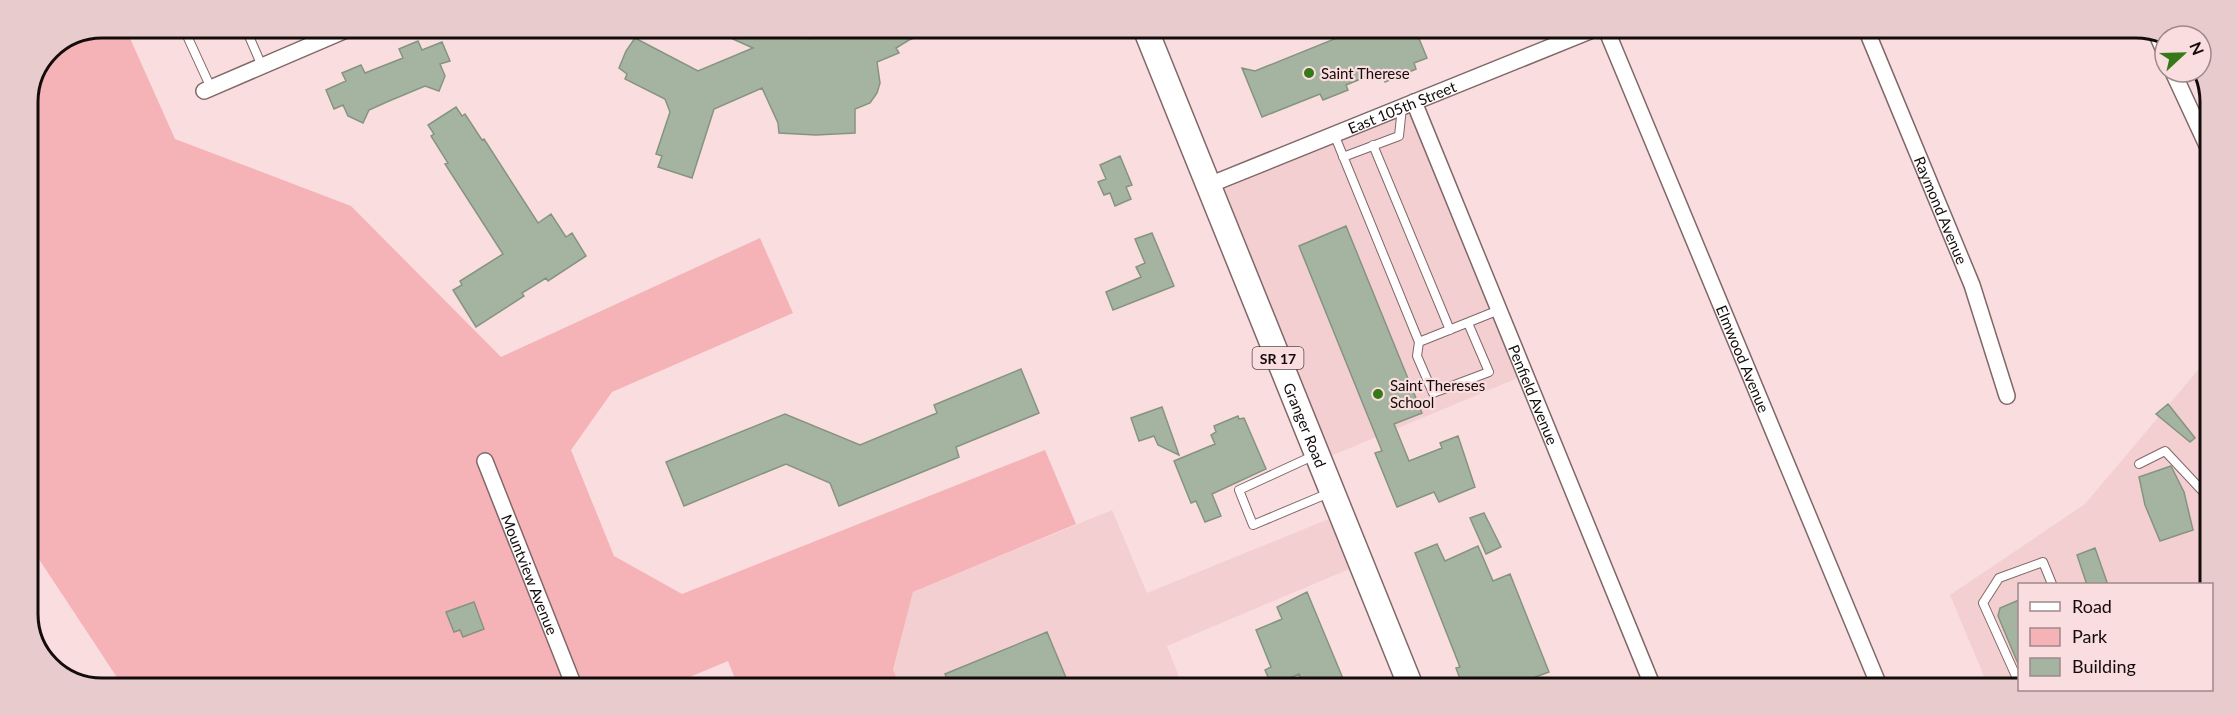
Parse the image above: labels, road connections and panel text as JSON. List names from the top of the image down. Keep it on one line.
{"streets":{"main road":["SR 17","Granger Road"],"street":["East 105th Street","Raymond Avenue","Elmwood Avenue","Penfield Avenue","Mountview Avenue"]},"crossings":[["East 105th Street","Penfield Avenue"],["East 105th Street","Granger Road"]],"places":["Saint Therese","Saint Thereses School"],"legend":["Road","Park","Building"],"north":"right"}
